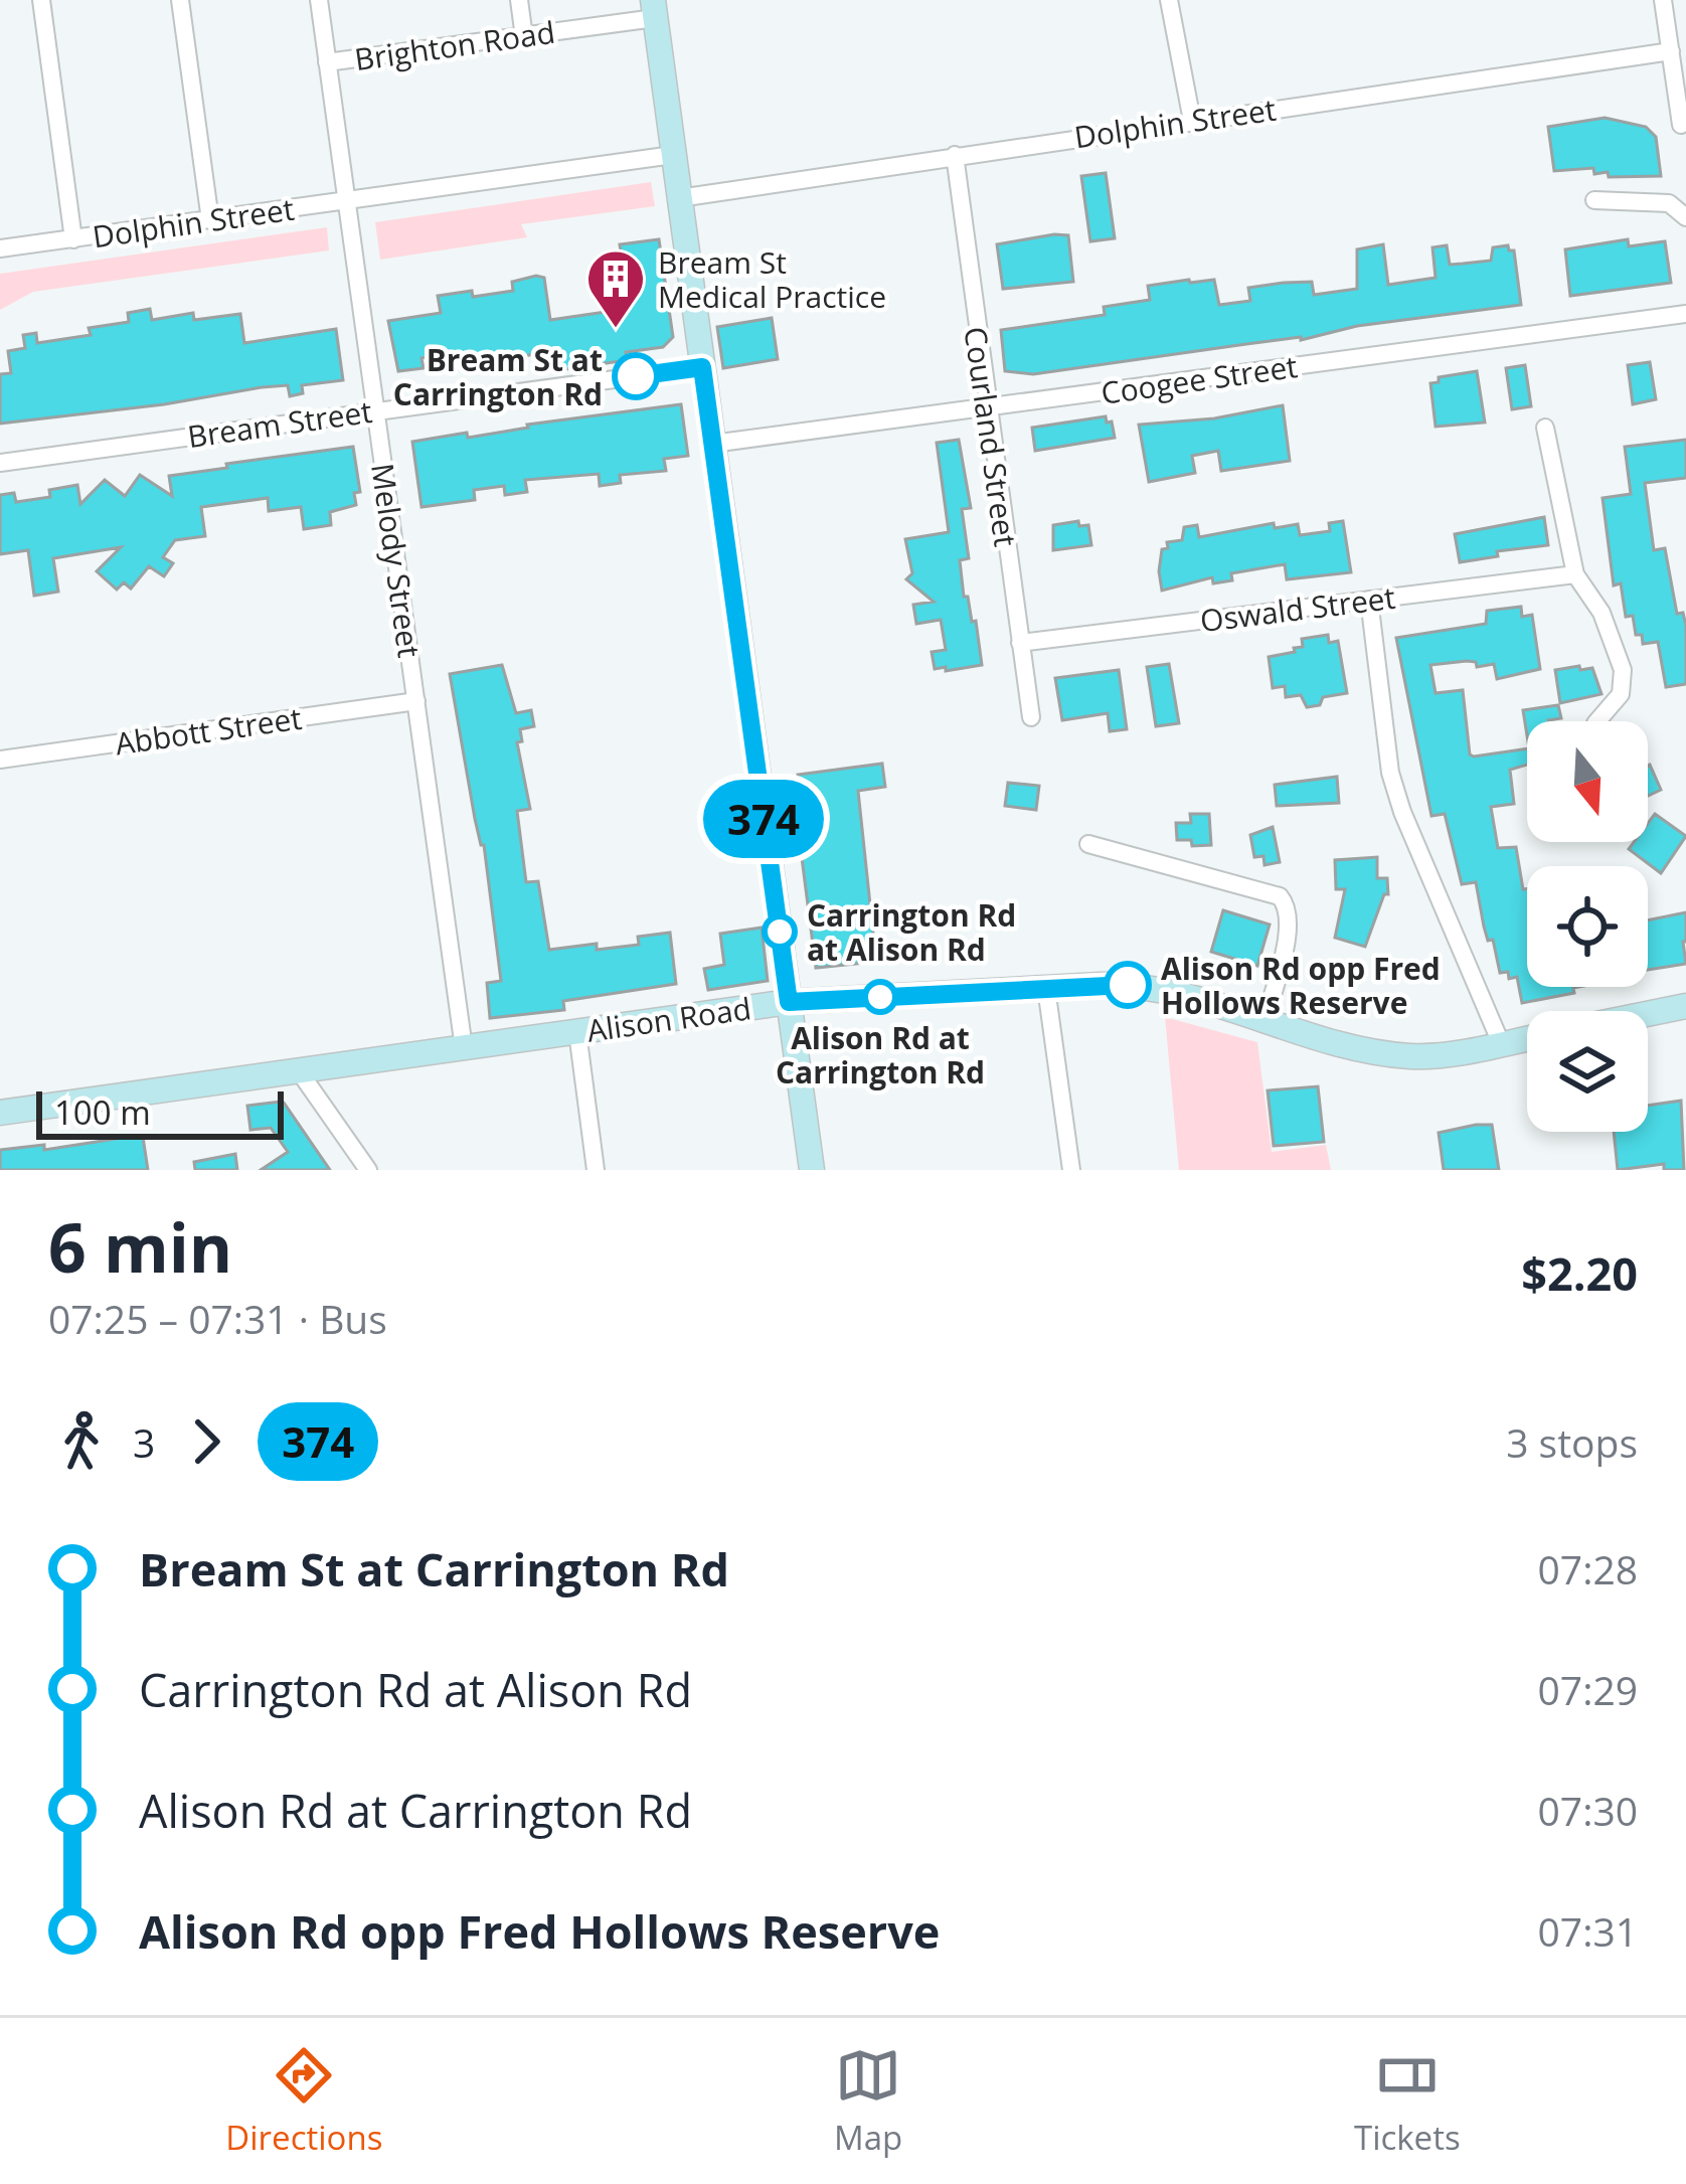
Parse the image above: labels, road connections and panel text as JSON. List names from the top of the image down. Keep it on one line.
{"streets":{"main road":["Alison Road"],"street":["Brighton Road","Dolphin Street","Coogee Street","Bream Street","Courland Street","Melody Street","Oswald Street","Abbott Street"]},"crossings":[["Brighton Road","Melody Street"],["Dolphin Street","Courland Street"],["Dolphin Street","Melody Street"],["Coogee Street","Courland Street"],["Bream Street","Melody Street"],["Courland Street","Oswald Street"],["Melody Street","Abbott Street"],["Melody Street","Alison Road"]],"places":{"building":["Bream St Medical Practice"],"other":["Bream St at Carrington Rd","Carrington Rd at Alison Rd","Alison Rd opp Fred Hollows Reserve","Alison Rd at Carrington Rd"]},"lines":["bus line 374"],"scale_bar":"100 m","north":"bottom","page":{"on_map":"374","scale":"100 m","heading":["6 min","07:25 – 07:31 · Bus","$2.20"],"legs":["3","374","3 stops"],"list":[{"name":"Bream St at Carrington Rd","value":"07:28"},{"name":"Carrington Rd at Alison Rd","value":"07:29"},{"name":"Alison Rd at Carrington Rd","value":"07:30"},{"name":"Alison Rd opp Fred Hollows Reserve","value":"07:31"}],"tabs":["Directions","Map","Tickets"]}}
